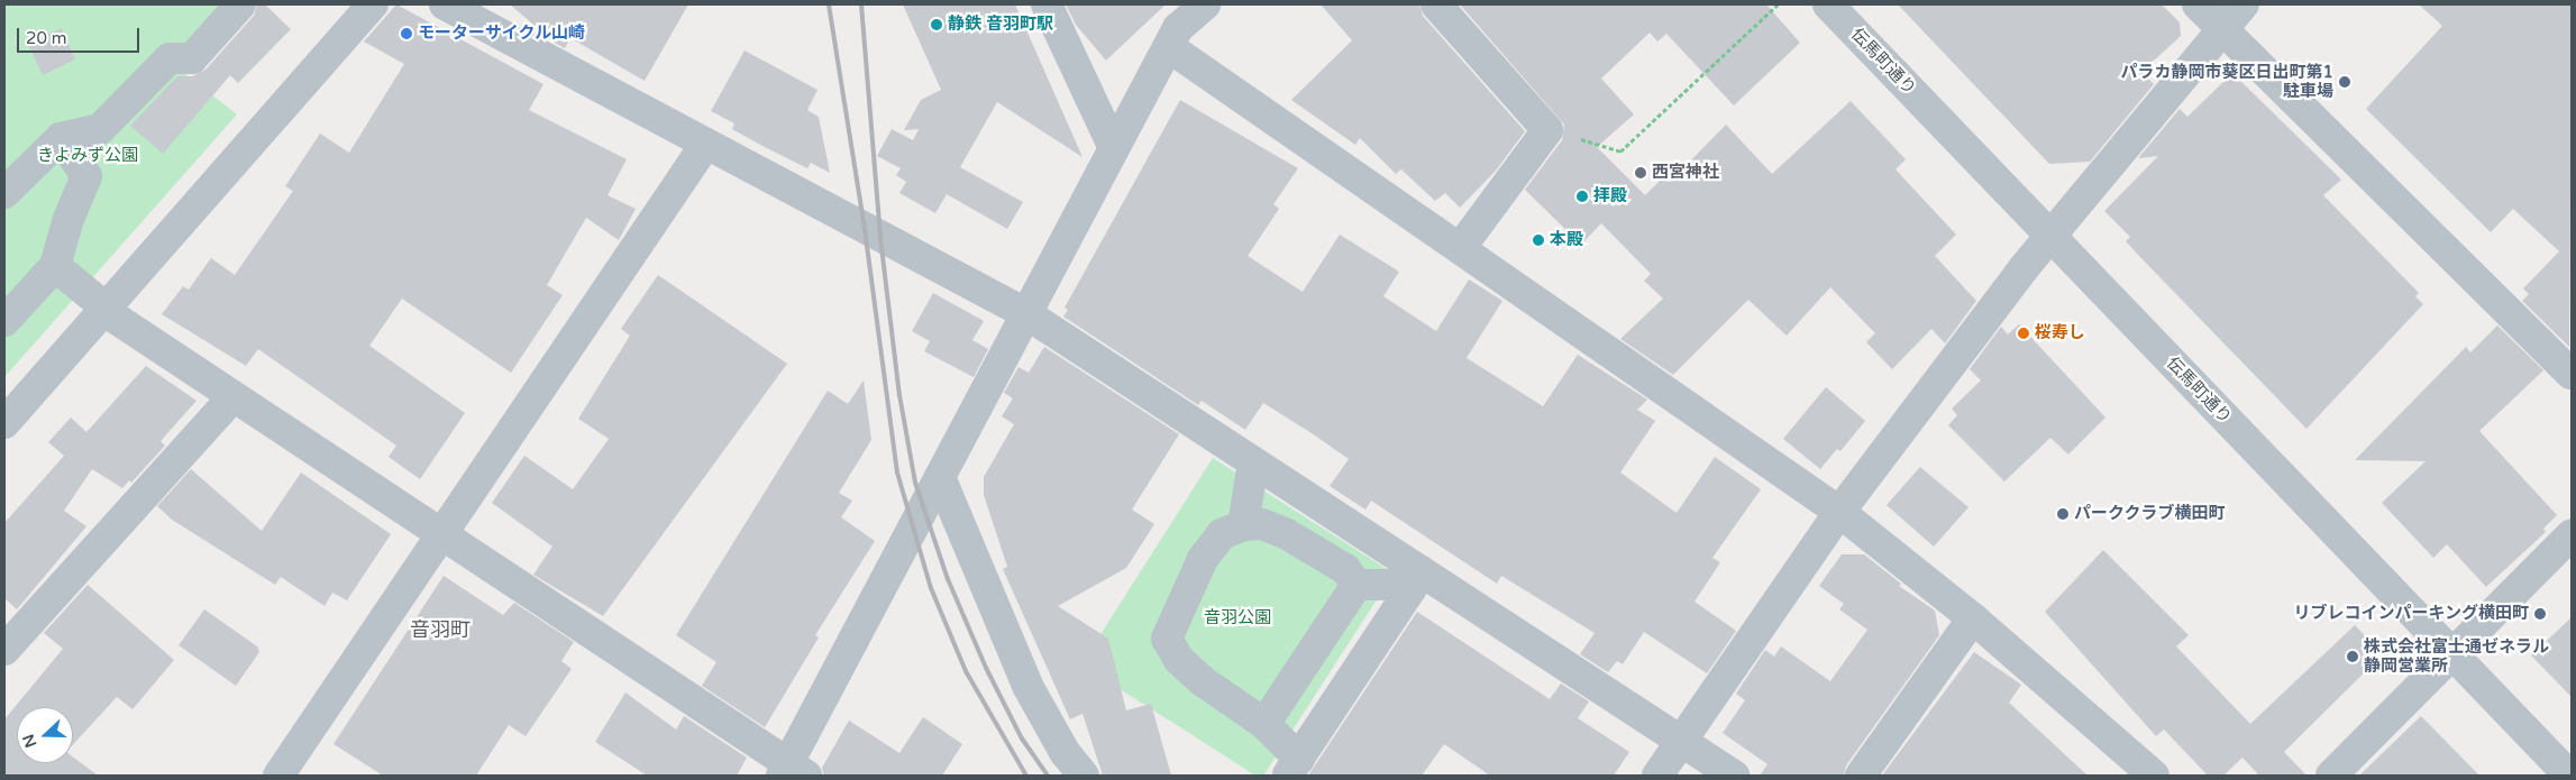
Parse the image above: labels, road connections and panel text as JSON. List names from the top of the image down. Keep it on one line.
{"streets":{"street":["伝馬町通り"]},"districts":["音羽町"],"parks":["きよみず公園","音羽公園"],"places":["静鉄 音羽町駅","モーターサイクル山崎","パラカ静岡市葵区日出町第1 駐車場","西宮神社","拝殿","本殿","桜寿し","パーククラブ横田町","リブレコインパーキング横田町","株式会社富士通ゼネラル 静岡営業所"],"scale_bar":"20 m","north":"left"}
